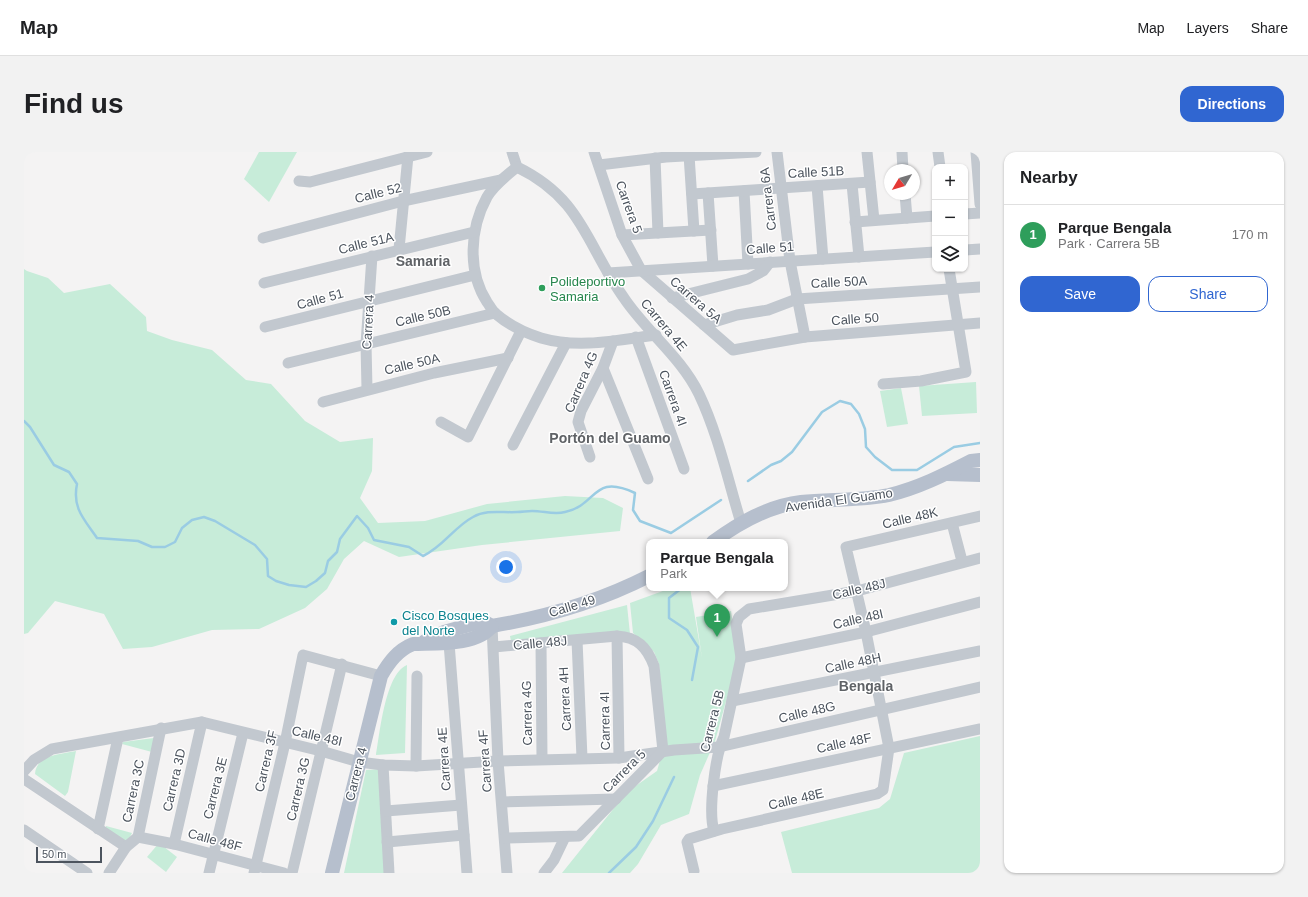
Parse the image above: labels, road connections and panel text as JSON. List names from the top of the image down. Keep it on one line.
{"streets":{"main road":["Carrera 4","Avenida El Guamo","Calle 49"],"street":["Calle 51B","Calle 52","Carrera 6A","Carrera 5","Calle 51A","Calle 51","Calle 50A","Carrera 5A","Calle 50B","Calle 50","Carrera 4E","Carrera 4G","Carrera 4I","Calle 48K","Calle 48J","Calle 48I","Calle 48H","Carrera 4H","Calle 48G","Carrera 5B","Calle 48F","Carrera 3F","Carrera 4F","Carrera 3D","Carrera 3E","Carrera 3G","Carrera 3C","Calle 48E"]},"crossings":[["Calle 51B","Carrera 6A"],["Carrera 6A","Calle 51"],["Carrera 6A","Calle 50A"],["Carrera 6A","Calle 50"],["Carrera 5","Calle 51"],["Carrera 5","Carrera 5A"],["Carrera 5","Calle 48J"],["Carrera 5","Calle 48I"],["Carrera 5","Calle 48G"],["Calle 51A","Carrera 4"],["Calle 51","Carrera 5A"],["Calle 51","Carrera 4"],["Calle 51","Carrera 4E"],["Calle 50A","Carrera 5A"],["Calle 50A","Carrera 4"],["Carrera 5A","Calle 50"],["Calle 50B","Carrera 4"],["Carrera 4","Calle 48I"],["Carrera 4E","Avenida El Guamo"],["Carrera 4E","Calle 48I"],["Carrera 4G","Calle 48J"],["Carrera 4G","Calle 48I"],["Carrera 4I","Calle 48J"],["Carrera 4I","Calle 48I"],["Calle 48K","Calle 48J"],["Calle 48J","Calle 49"],["Calle 48J","Carrera 4H"],["Calle 48J","Carrera 5B"],["Calle 48J","Carrera 4F"],["Calle 48I","Carrera 4H"],["Calle 48I","Calle 48G"],["Calle 48I","Carrera 5B"],["Calle 48I","Carrera 3F"],["Calle 48I","Carrera 4F"],["Calle 48I","Carrera 3D"],["Calle 48I","Carrera 3E"],["Calle 48I","Carrera 3G"],["Calle 48I","Carrera 3C"],["Calle 48H","Carrera 5B"],["Calle 48G","Carrera 5B"],["Carrera 5B","Calle 48F"],["Carrera 5B","Calle 48E"],["Calle 48F","Carrera 3F"],["Calle 48F","Carrera 3D"],["Calle 48F","Carrera 3E"],["Calle 48F","Carrera 3C"],["Calle 48F","Calle 48E"],["Carrera 3F","Carrera 3G"]],"districts":["Samaria","Portón del Guamo","Bengala"],"places":["Polideportivo Samaria","Cisco Bosques del Norte"],"scale_bar":"50 m","north":"bottom left","page":{"header":"Map","nav":["Map","Layers","Share"],"buttons":["Directions",["Save","Share"]],"title":"Find us","heading":"Nearby","map_buttons":["+","−"],"list":[{"mark":"1","name":"Parque Bengala","note":"Park · Carrera 5B","value":"170 m"}],"popup":["Parque Bengala","Park"],"pins":"1","scale":"50 m"}}
